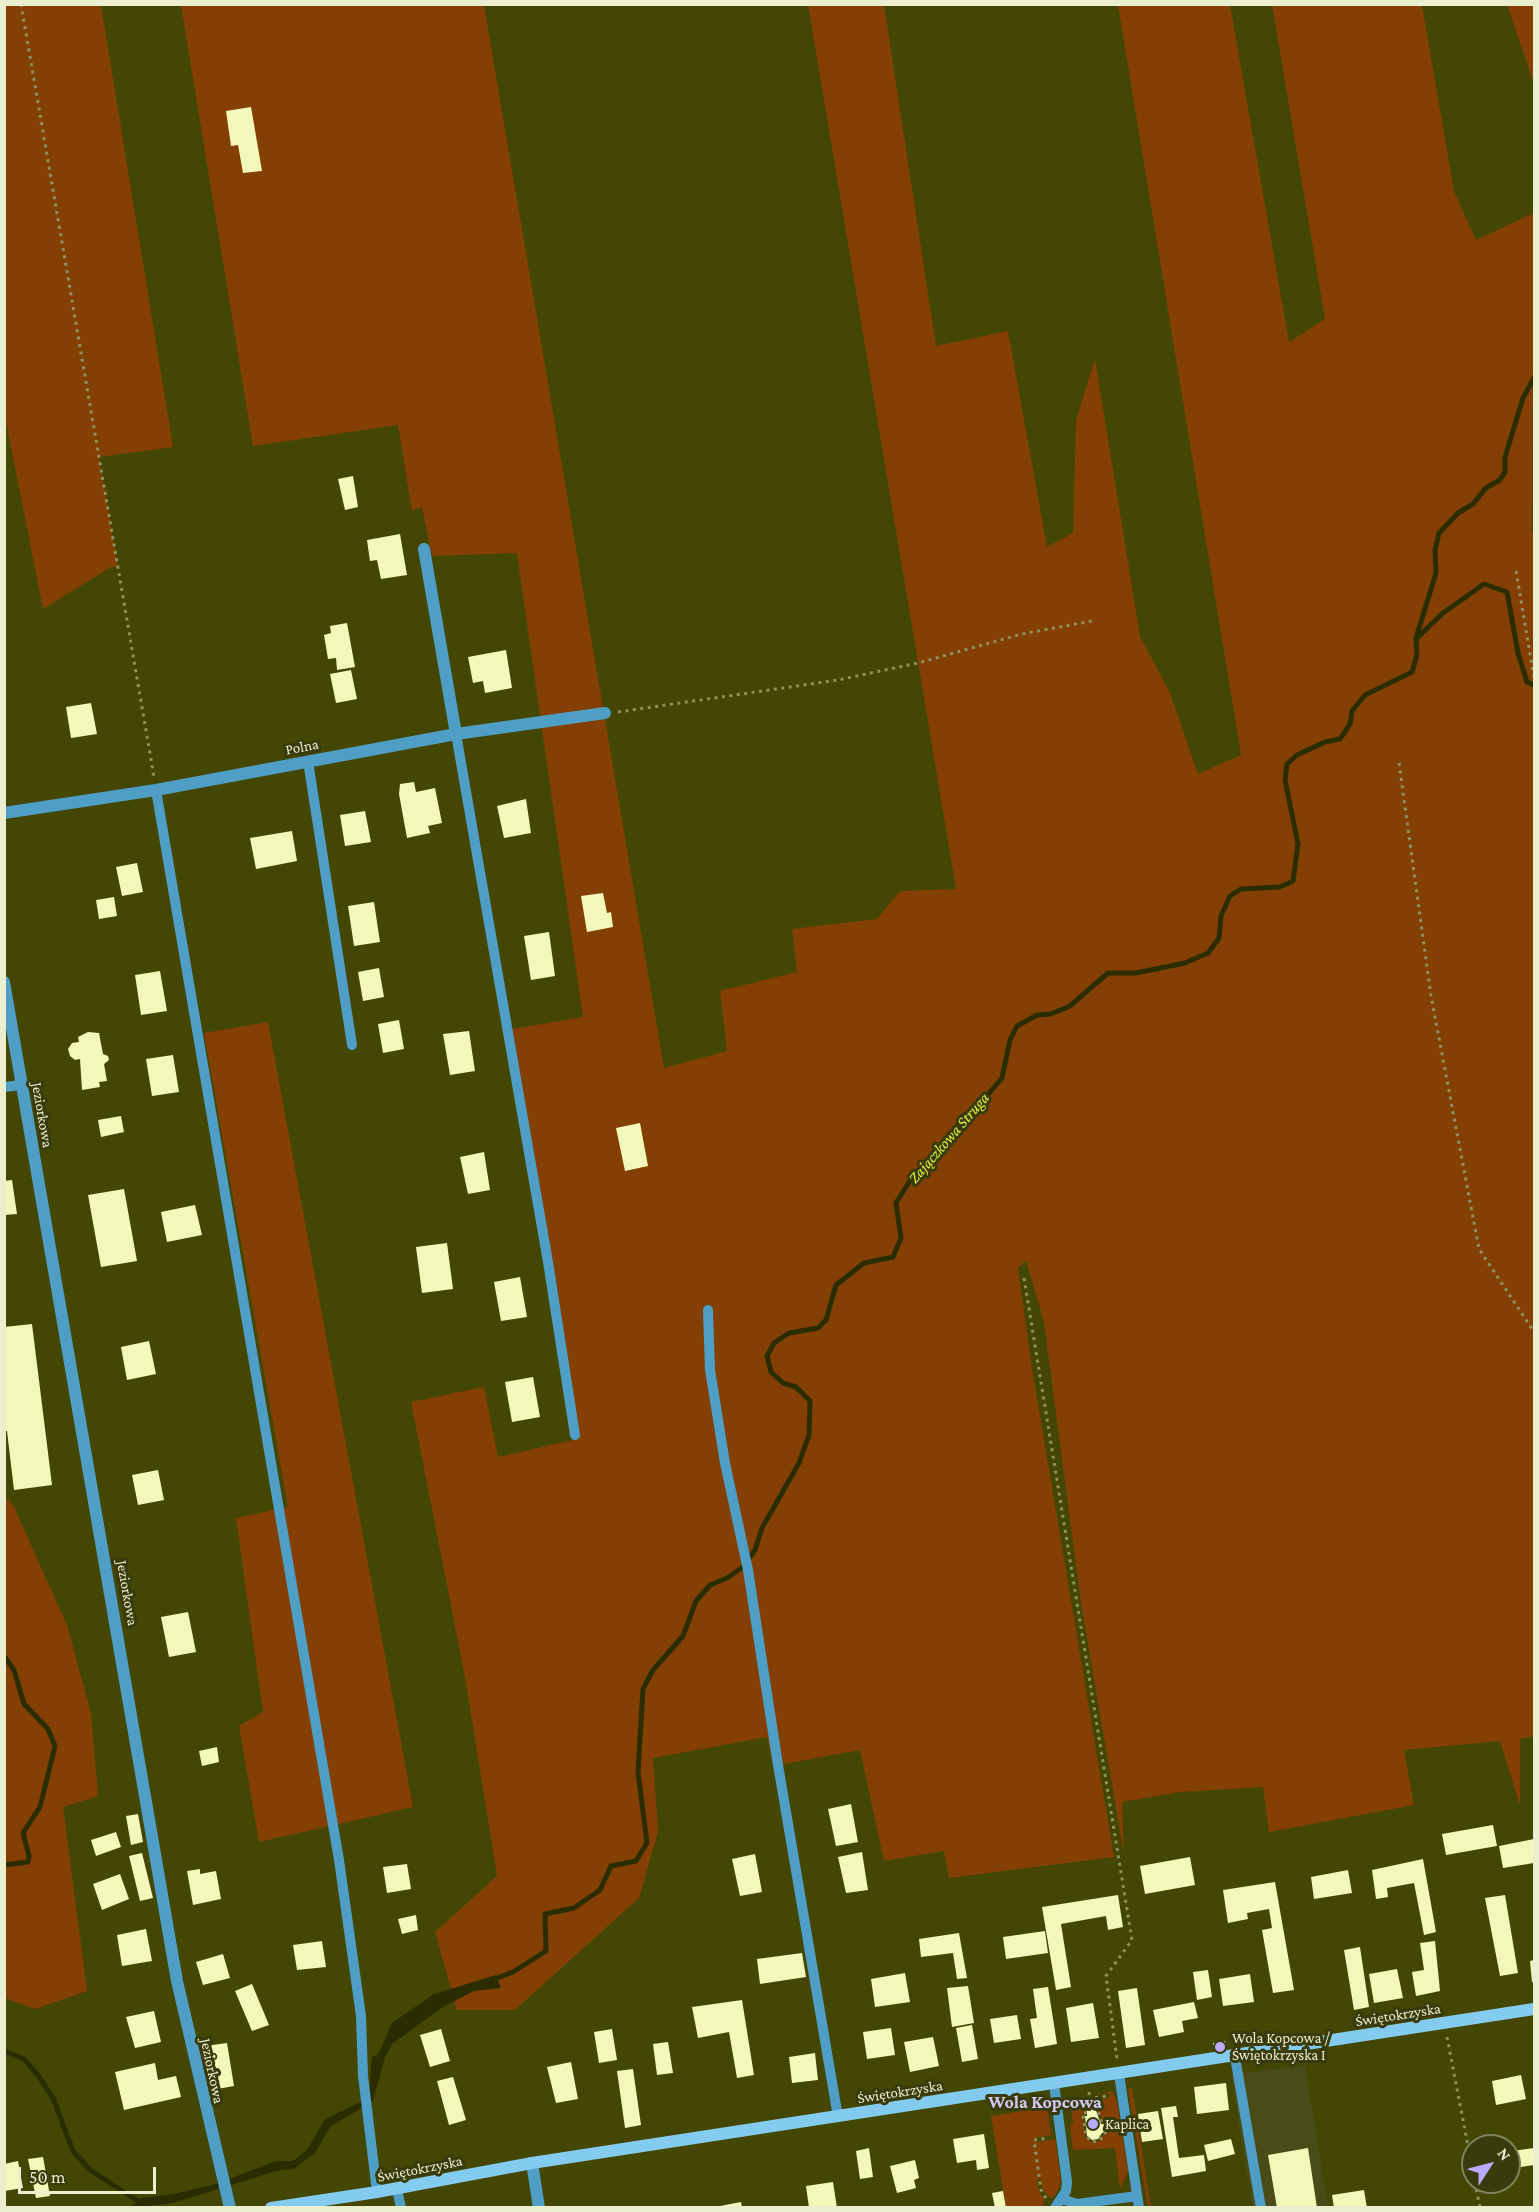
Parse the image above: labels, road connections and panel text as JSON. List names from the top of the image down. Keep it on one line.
{"streets":{"street":["Polna","Jeziorkowa","Świętokrzyska"]},"districts":["Wola Kopcowa"],"water":["Zajączkowa Struga"],"places":["Wola Kopcowa / Świętokrzyska I","Kaplica"],"scale_bar":"50 m","north":"top right"}
